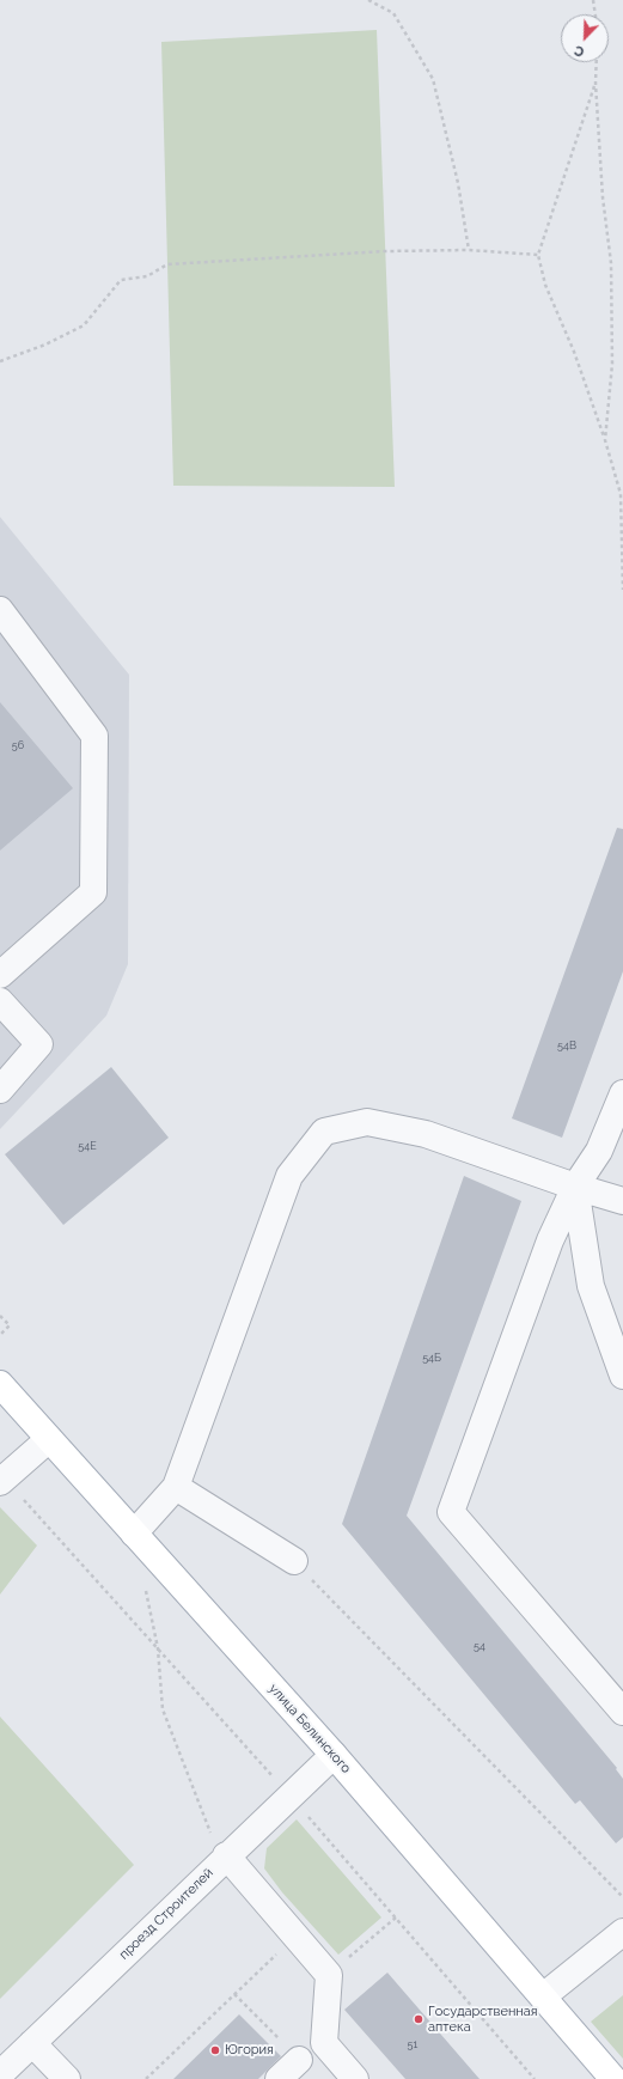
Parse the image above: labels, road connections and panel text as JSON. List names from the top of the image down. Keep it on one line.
{"streets":{"main road":["улица Белинского"],"street":["проезд Строителей"]},"crossings":[["улица Белинского","проезд Строителей"]],"places":["Государственная аптека","Югория"],"house_numbers":["56","54В","54Е","54Б","54","51"],"north":"bottom left"}
